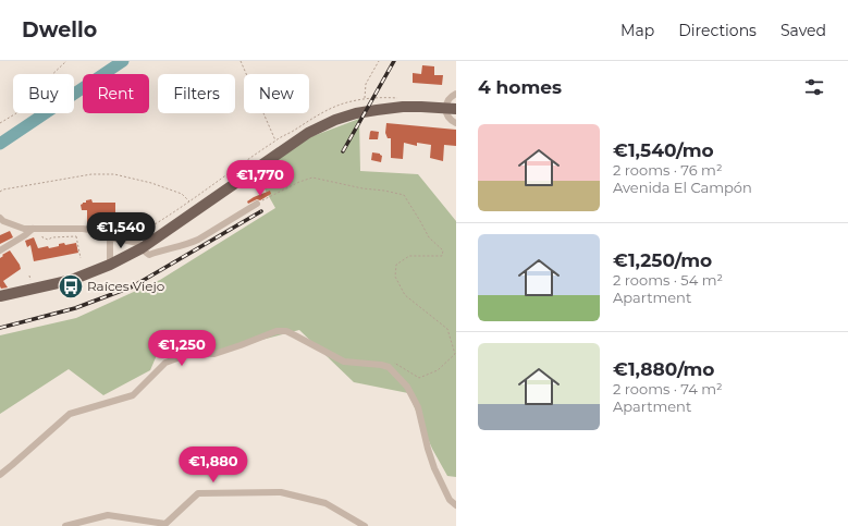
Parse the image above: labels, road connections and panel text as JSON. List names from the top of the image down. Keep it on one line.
{"places":{"bus stop":["Raíces Viejo"]},"page":{"header":"Dwello","nav":["Map","Directions","Saved"],"heading":"4 homes","chip":["Buy","Rent","Filters","New"],"list":[{"name":"€1,540/mo","note":"2 rooms · 76 m² · Avenida El Campón"},{"name":"€1,250/mo","note":"2 rooms · 54 m² · Apartment"},{"name":"€1,880/mo","note":"2 rooms · 74 m² · Apartment"}],"price":["€1,770","€1,540","€1,250","€1,880"]}}
